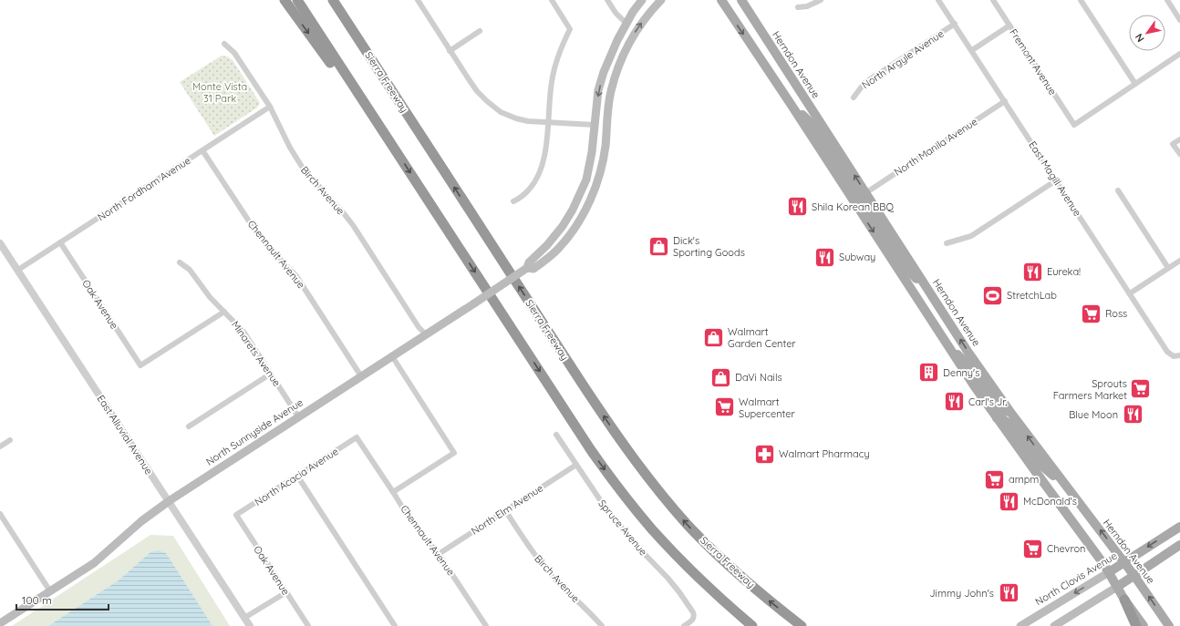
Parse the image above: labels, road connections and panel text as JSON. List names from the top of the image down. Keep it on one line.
{"streets":{"highway":["Sierra Freeway"],"main road":["Herndon Avenue","North Sunnyside Avenue","North Clovis Avenue"],"street":["North Argyle Avenue","Fremont Avenue","North Manila Avenue","East Magill Avenue","North Fordham Avenue","Birch Avenue","Chennault Avenue","Oak Avenue","Minarets Avenue","East Alluvial Avenue","North Acacia Avenue","North Elm Avenue","Spruce Avenue"]},"crossings":[["North Argyle Avenue","East Magill Avenue"],["Herndon Avenue","North Manila Avenue"],["Herndon Avenue","North Clovis Avenue"],["North Manila Avenue","East Magill Avenue"],["North Fordham Avenue","Birch Avenue"],["North Fordham Avenue","Chennault Avenue"],["North Fordham Avenue","Oak Avenue"],["North Fordham Avenue","East Alluvial Avenue"],["Birch Avenue","North Sunnyside Avenue"],["Birch Avenue","North Elm Avenue"],["Chennault Avenue","North Sunnyside Avenue"],["Chennault Avenue","North Acacia Avenue"],["Chennault Avenue","North Elm Avenue"],["Oak Avenue","Minarets Avenue"],["Oak Avenue","North Acacia Avenue"],["Minarets Avenue","North Sunnyside Avenue"],["North Sunnyside Avenue","East Alluvial Avenue"],["North Elm Avenue","Spruce Avenue"]],"parks":["Monte Vista 31 Park"],"places":{"restaurant":["Shila Korean BBQ","Subway","Eureka!","Carl's Jr.","Blue Moon","McDonald's","Jimmy John's"],"shop":["Dick's Sporting Goods","Walmart Garden Center","DaVi Nails"],"sports":["StretchLab"],"supermarket":["Ross","Sprouts Farmers Market","Walmart Supercenter","ampm","Chevron"],"building":["Denny's"],"pharmacy":["Walmart Pharmacy"]},"scale_bar":"100 m","north":"bottom left"}
